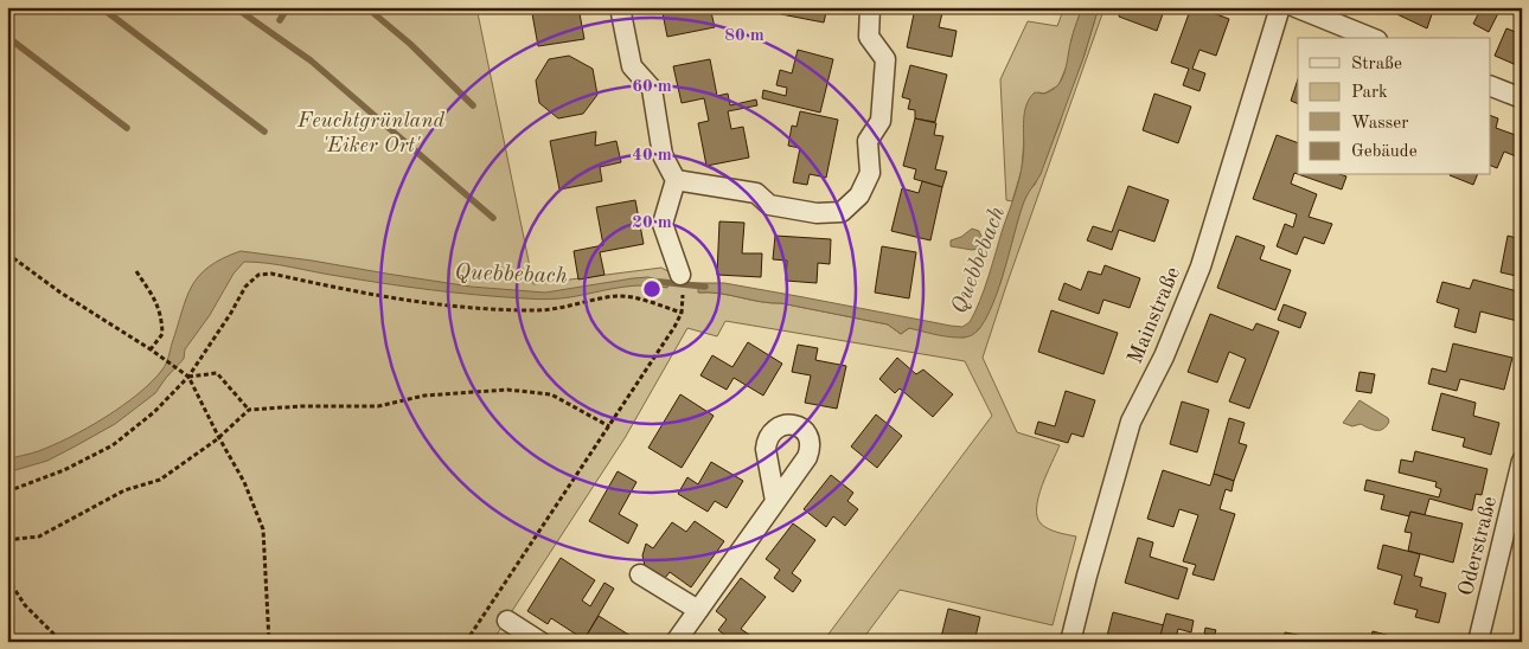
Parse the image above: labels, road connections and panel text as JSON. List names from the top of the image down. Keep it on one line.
{"streets":{"street":["Mainstraße","Oderstraße"]},"water":["Quebbebach"],"parks":["Feuchtgrünland 'Eiker Ort'"],"legend":["Straße","Park","Wasser","Gebäude"],"rings":["80 m","60 m","40 m","20 m"]}
